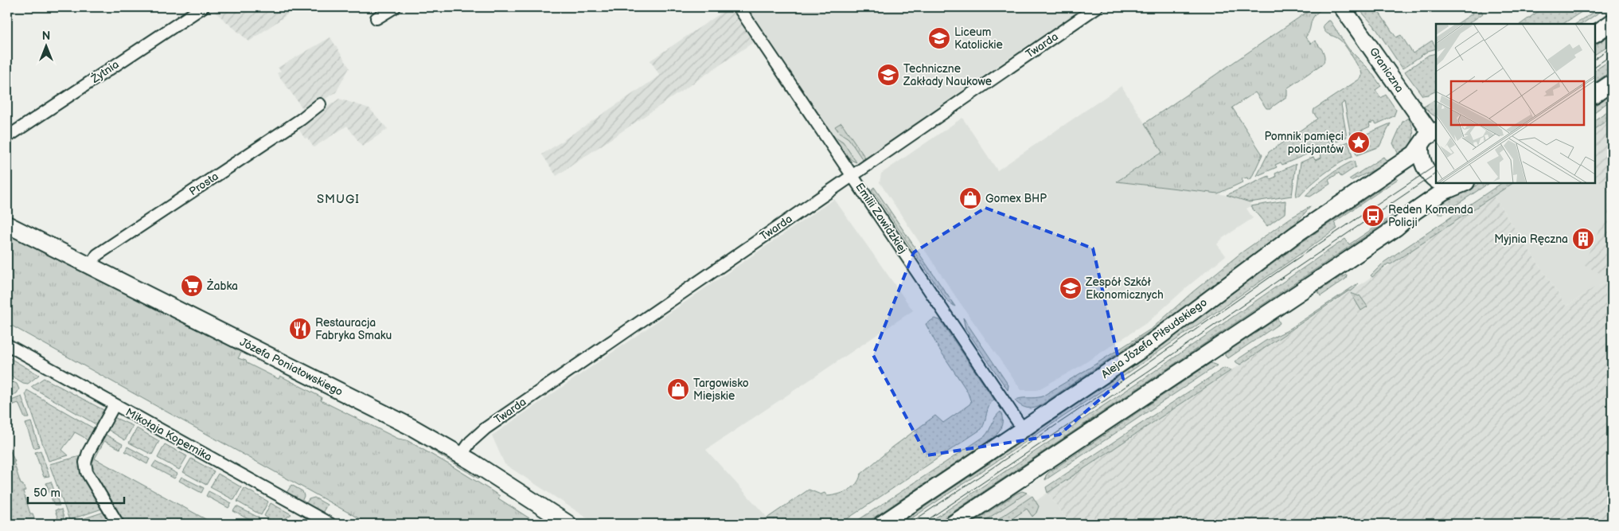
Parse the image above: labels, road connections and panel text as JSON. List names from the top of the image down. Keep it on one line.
{"streets":{"street":["Twarda","Graniczna","Żytnia","Prosta","Emilii Zawidzkiej","Aleja Józefa Piłsudskiego","Józefa Poniatowskiego","Mikołaja Kopernika"]},"crossings":[["Twarda","Emilii Zawidzkiej"],["Twarda","Józefa Poniatowskiego"],["Graniczna","Aleja Józefa Piłsudskiego"],["Prosta","Józefa Poniatowskiego"],["Emilii Zawidzkiej","Aleja Józefa Piłsudskiego"]],"districts":["SMUGI"],"places":{"school or university":["Liceum Katolickie","Techniczne Zakłady Naukowe","Zespół Szkół Ekonomicznych"],"place":["Pomnik pamięci policjantów"],"shop":["Gomex BHP","Targowisko Miejskie"],"bus stop":["Reden Komenda Policji"],"building":["Myjnia Ręczna"],"supermarket":["Żabka"],"restaurant":["Restauracja Fabryka Smaku"]},"scale_bar":"50 m","north":"top"}
